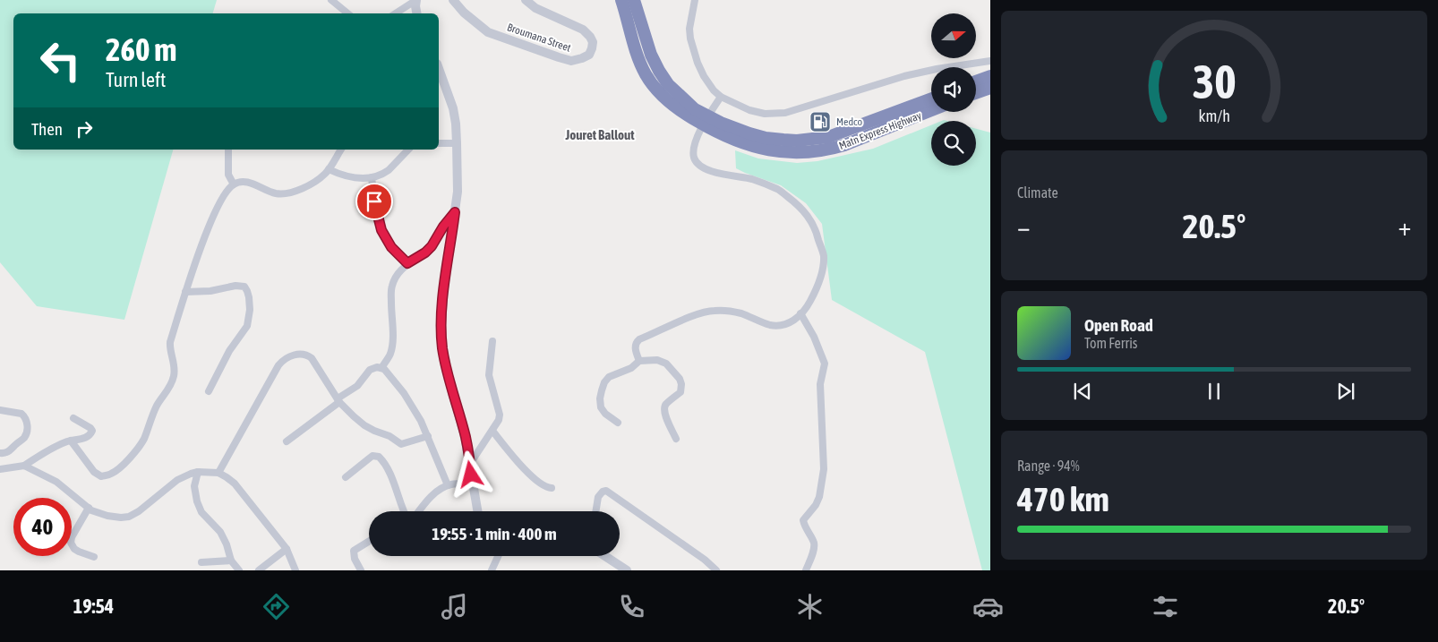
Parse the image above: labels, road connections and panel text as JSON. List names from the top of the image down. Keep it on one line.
{"streets":{"highway":["Matn Express Highway"],"street":["Broumana Street"]},"districts":["Jouret Ballout"],"places":{"fuel station":["Medco"]},"north":"right","page":{"turn":["260 m","Turn left"],"then":"Then","tile":["Climate",["Range · 94%","470 km"]],"heat":["−","20.5°","+"],"song":["Open Road","Tom Ferris"],"limit":"40","trip":"19:55 · 1 min · 400 m","tabs":["19:54","20.5°"],"gauge":["30","km/h"]}}
